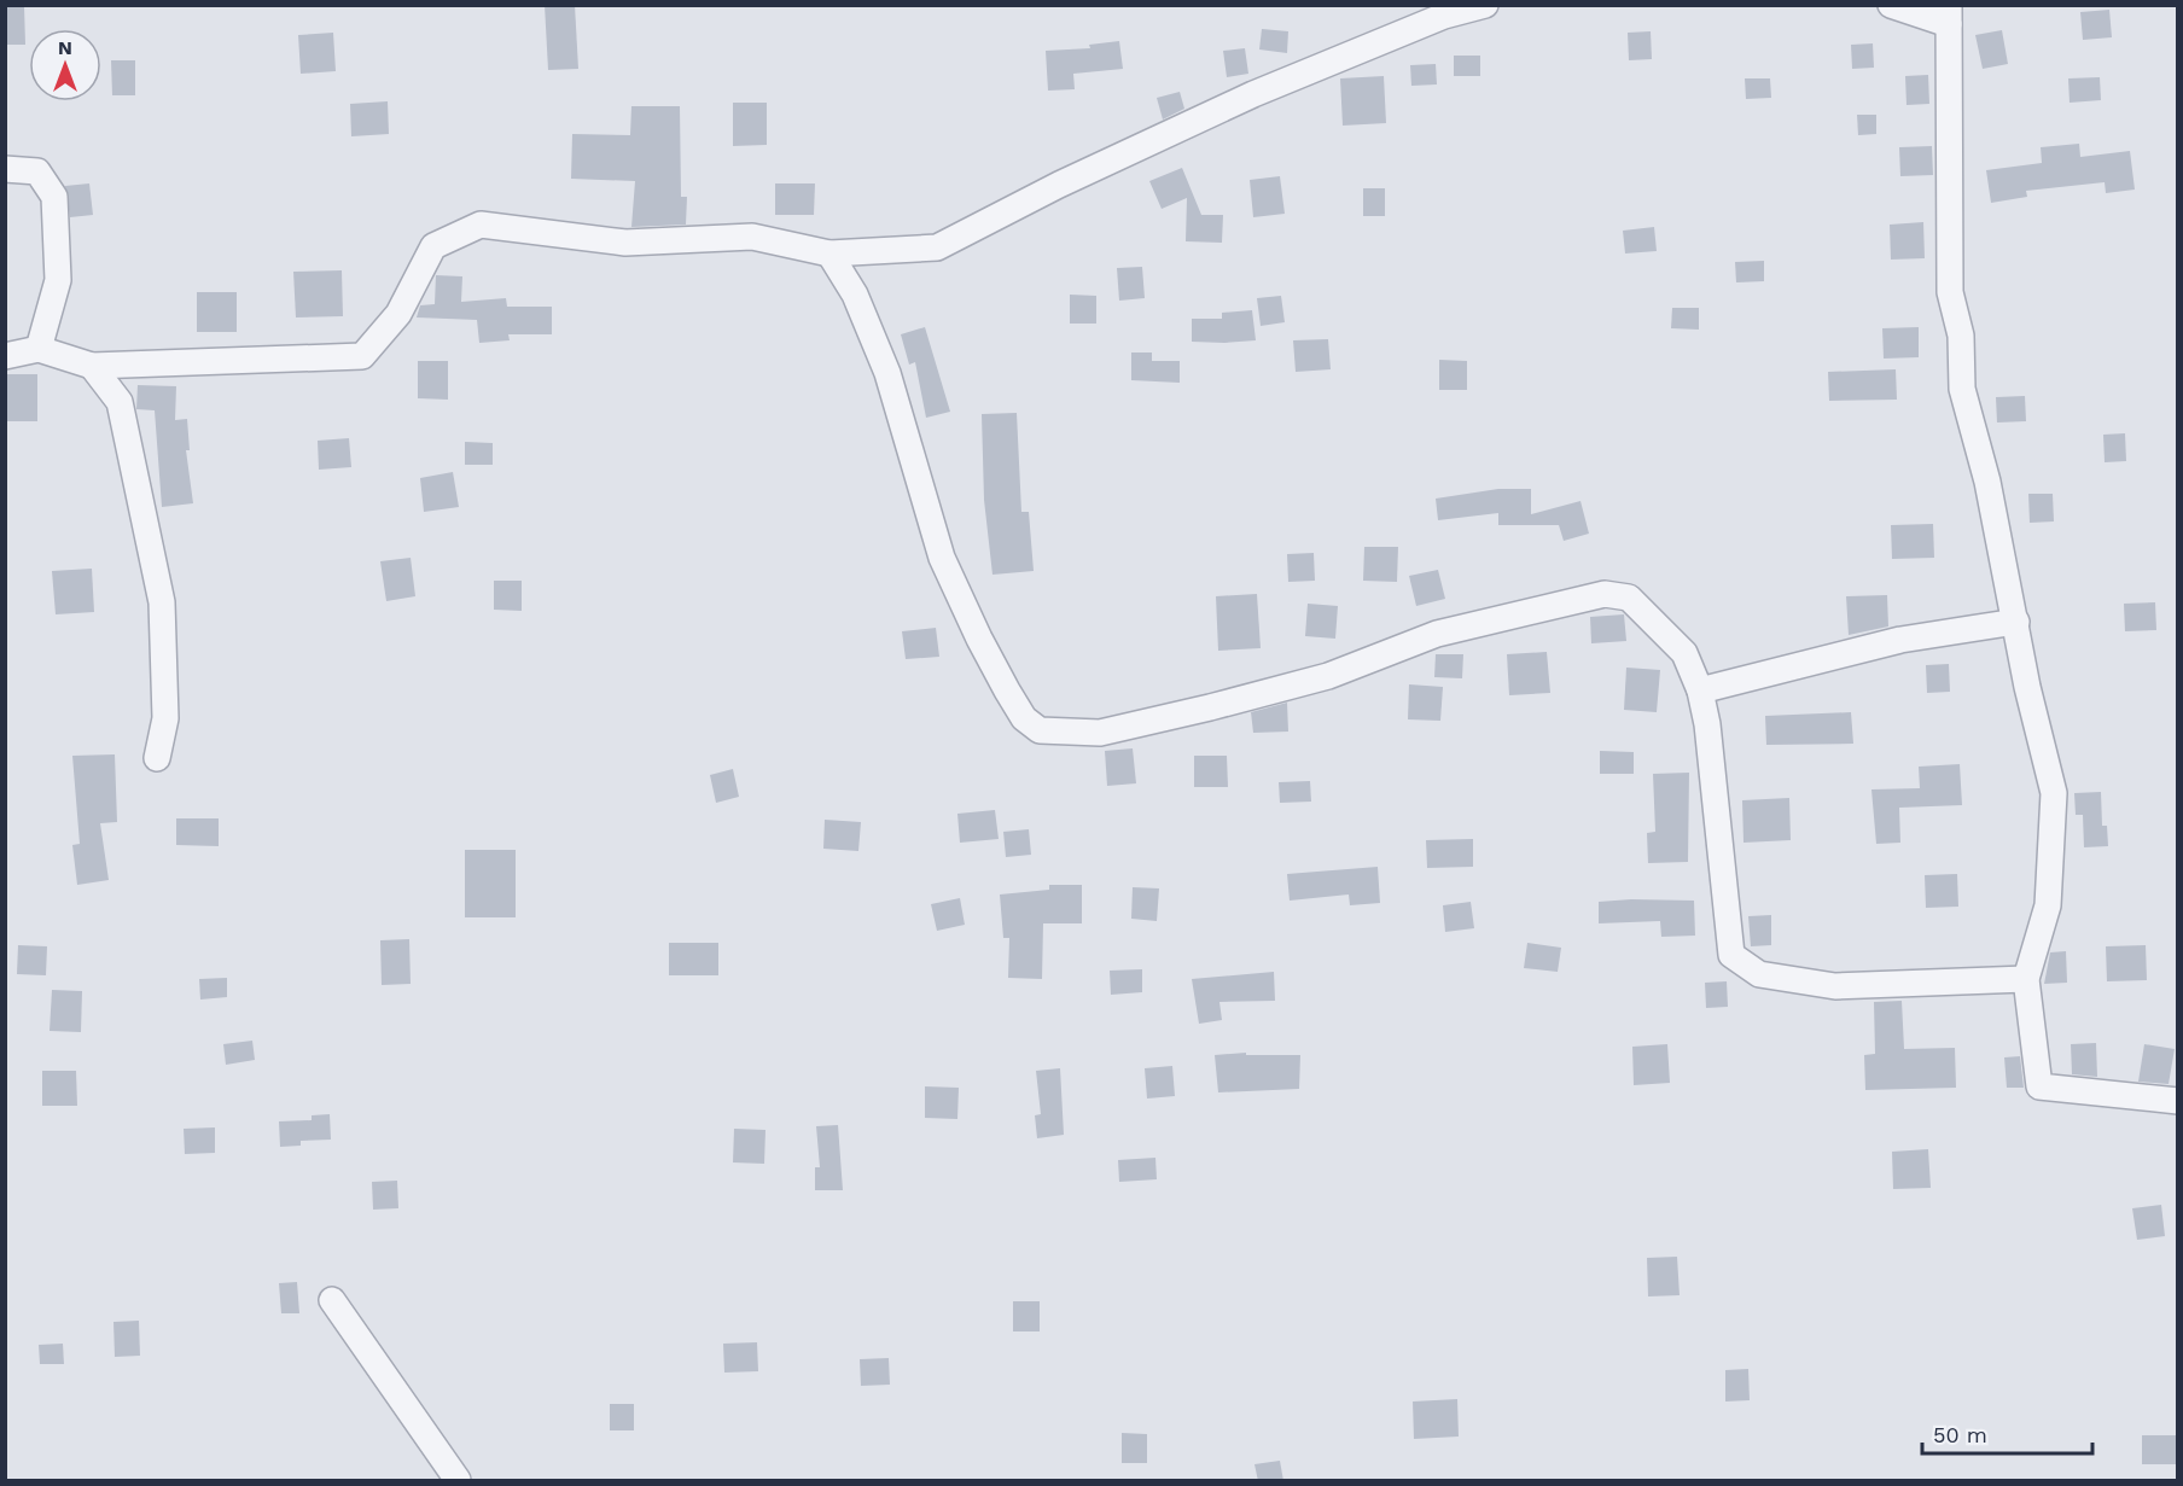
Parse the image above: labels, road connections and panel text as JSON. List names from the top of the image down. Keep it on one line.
{"scale_bar":"50 m","north":"top"}
